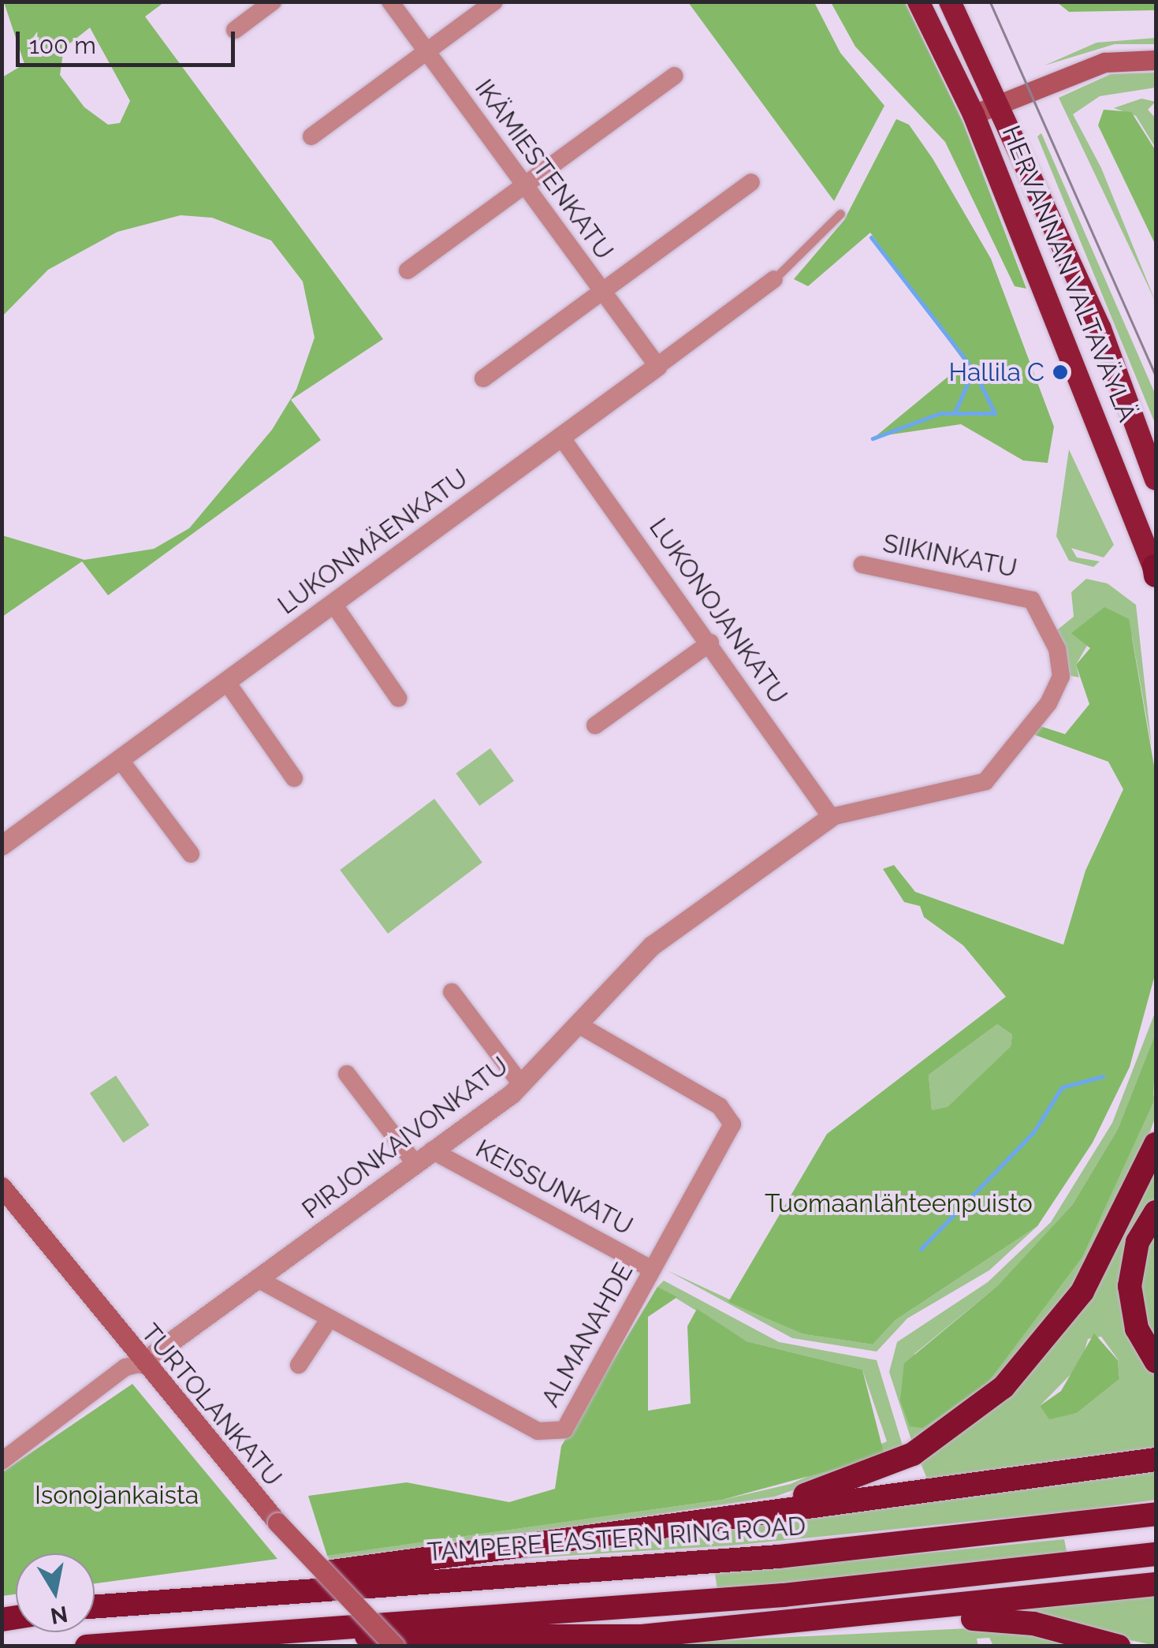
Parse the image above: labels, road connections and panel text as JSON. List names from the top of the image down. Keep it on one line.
{"streets":{"highway":["HERVANNAN VALTAVÄYLÄ","TAMPERE EASTERN RING ROAD"],"main road":["TURTOLANKATU"],"street":["IKÄMIESTENKATU","LUKONMÄENKATU","SIIKINKATU","LUKONOJANKATU","PIRJONKAIVONKATU","KEISSUNKATU","ALMANAHDE"]},"crossings":[["IKÄMIESTENKATU","LUKONMÄENKATU"],["LUKONMÄENKATU","LUKONOJANKATU"],["SIIKINKATU","LUKONOJANKATU"],["SIIKINKATU","PIRJONKAIVONKATU"],["LUKONOJANKATU","PIRJONKAIVONKATU"],["PIRJONKAIVONKATU","KEISSUNKATU"],["PIRJONKAIVONKATU","ALMANAHDE"],["PIRJONKAIVONKATU","TURTOLANKATU"],["KEISSUNKATU","ALMANAHDE"]],"parks":["Tuomaanlähteenpuisto","Isonojankaista"],"places":["Hallila C"],"scale_bar":"100 m","north":"bottom"}
